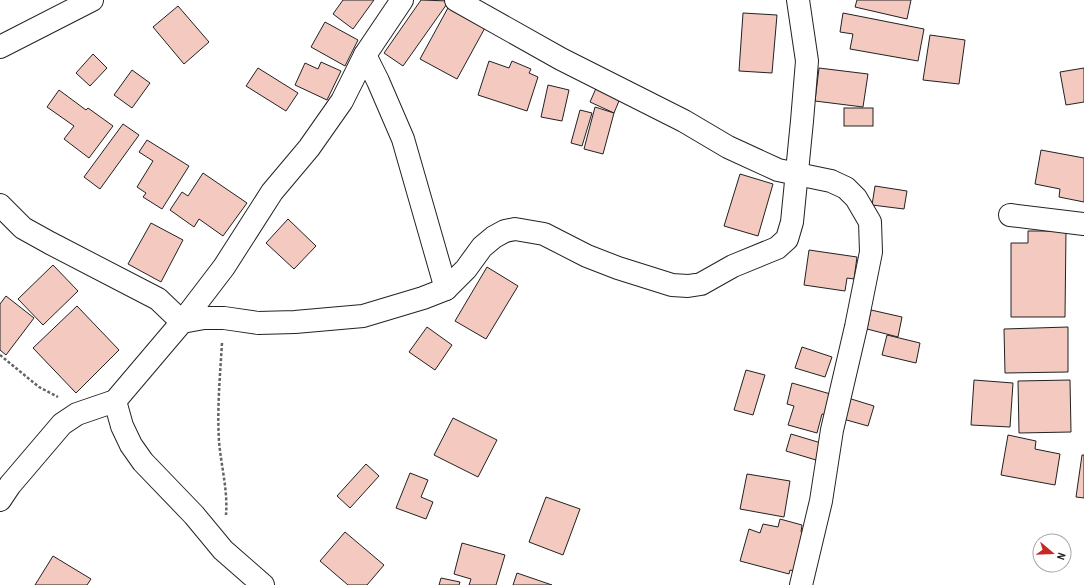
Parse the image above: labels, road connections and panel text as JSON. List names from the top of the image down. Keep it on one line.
{"north":"right"}
